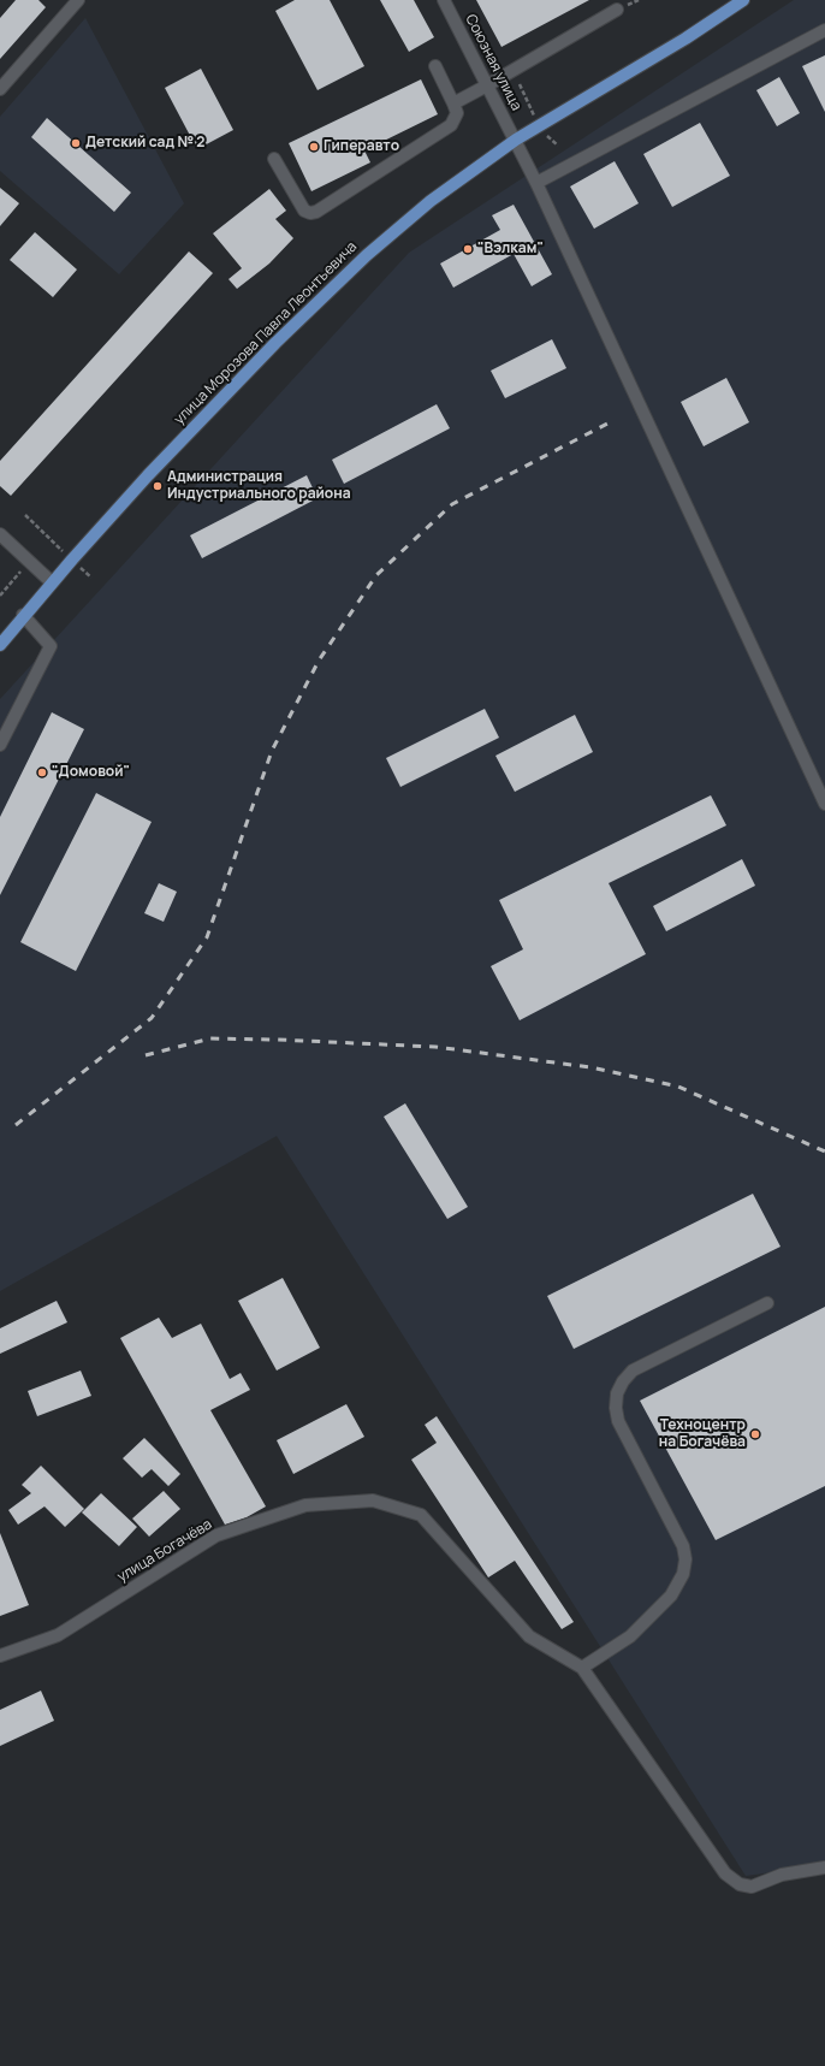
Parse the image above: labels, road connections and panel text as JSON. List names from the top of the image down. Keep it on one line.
{"streets":{"main road":["улица Морозова Павла Леонтьевича"],"street":["Союзная улица","улица Богачёва"]},"crossings":[["Союзная улица","улица Морозова Павла Леонтьевича"]],"places":["Детский сад № 2","Гиперавто","\"Вэлкам\"","Администрация Индустриального района","\"Домовой\"","Техноцентр на Богачёва"]}
